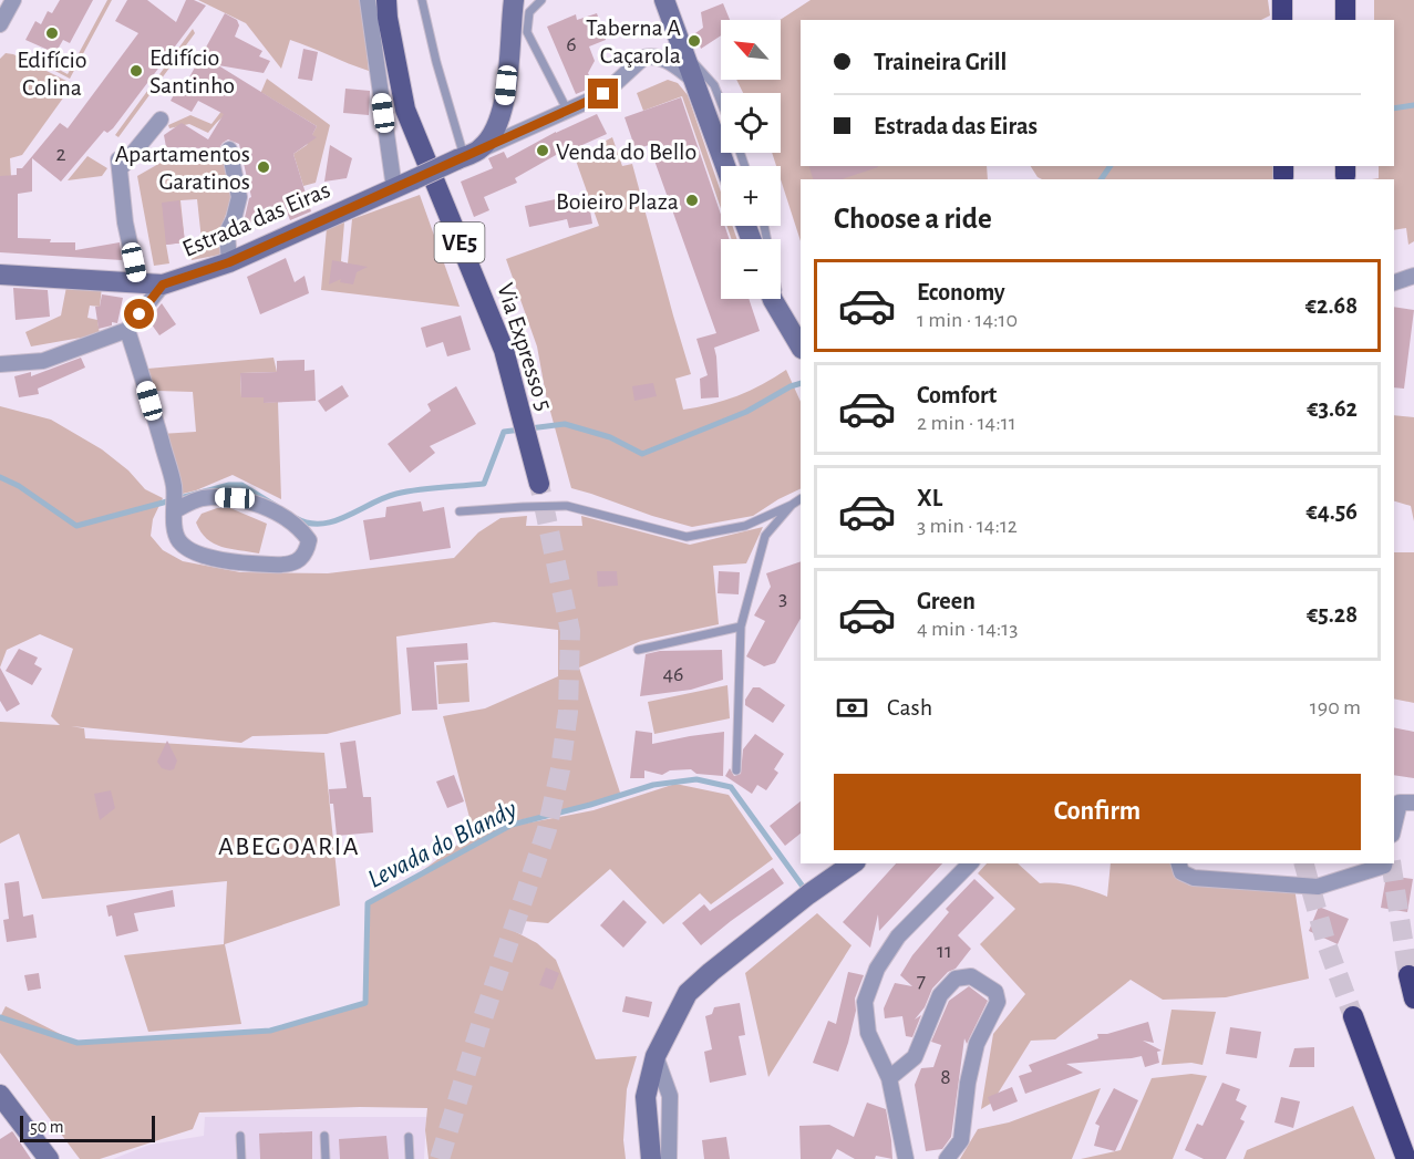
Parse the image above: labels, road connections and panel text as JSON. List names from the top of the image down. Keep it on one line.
{"streets":{"main road":["VE5","Via Expresso 5"],"street":["Estrada das Eiras"]},"districts":["ABEGOARIA"],"water":["Levada do Blandy"],"places":["Edifício Colina","Taberna A Caçarola","Edifício Santinho","Venda do Bello","Apartamentos Garatinos","Boieiro Plaza"],"house_numbers":["6","2","3","46","11","7","8"],"scale_bar":"50 m","north":"top left","page":{"map_buttons":["+","−"],"banner":["Traineira Grill","Estrada das Eiras"],"heading":"Choose a ride","list":[{"name":"Economy","note":"1 min · 14:10","value":"€2.68"},{"name":"Comfort","note":"2 min · 14:11","value":"€3.62"},{"name":"XL","note":"3 min · 14:12","value":"€4.56"},{"name":"Green","note":"4 min · 14:13","value":"€5.28"}],"pay":["Cash","190 m"],"buttons":"Confirm","scale":"50 m"}}
